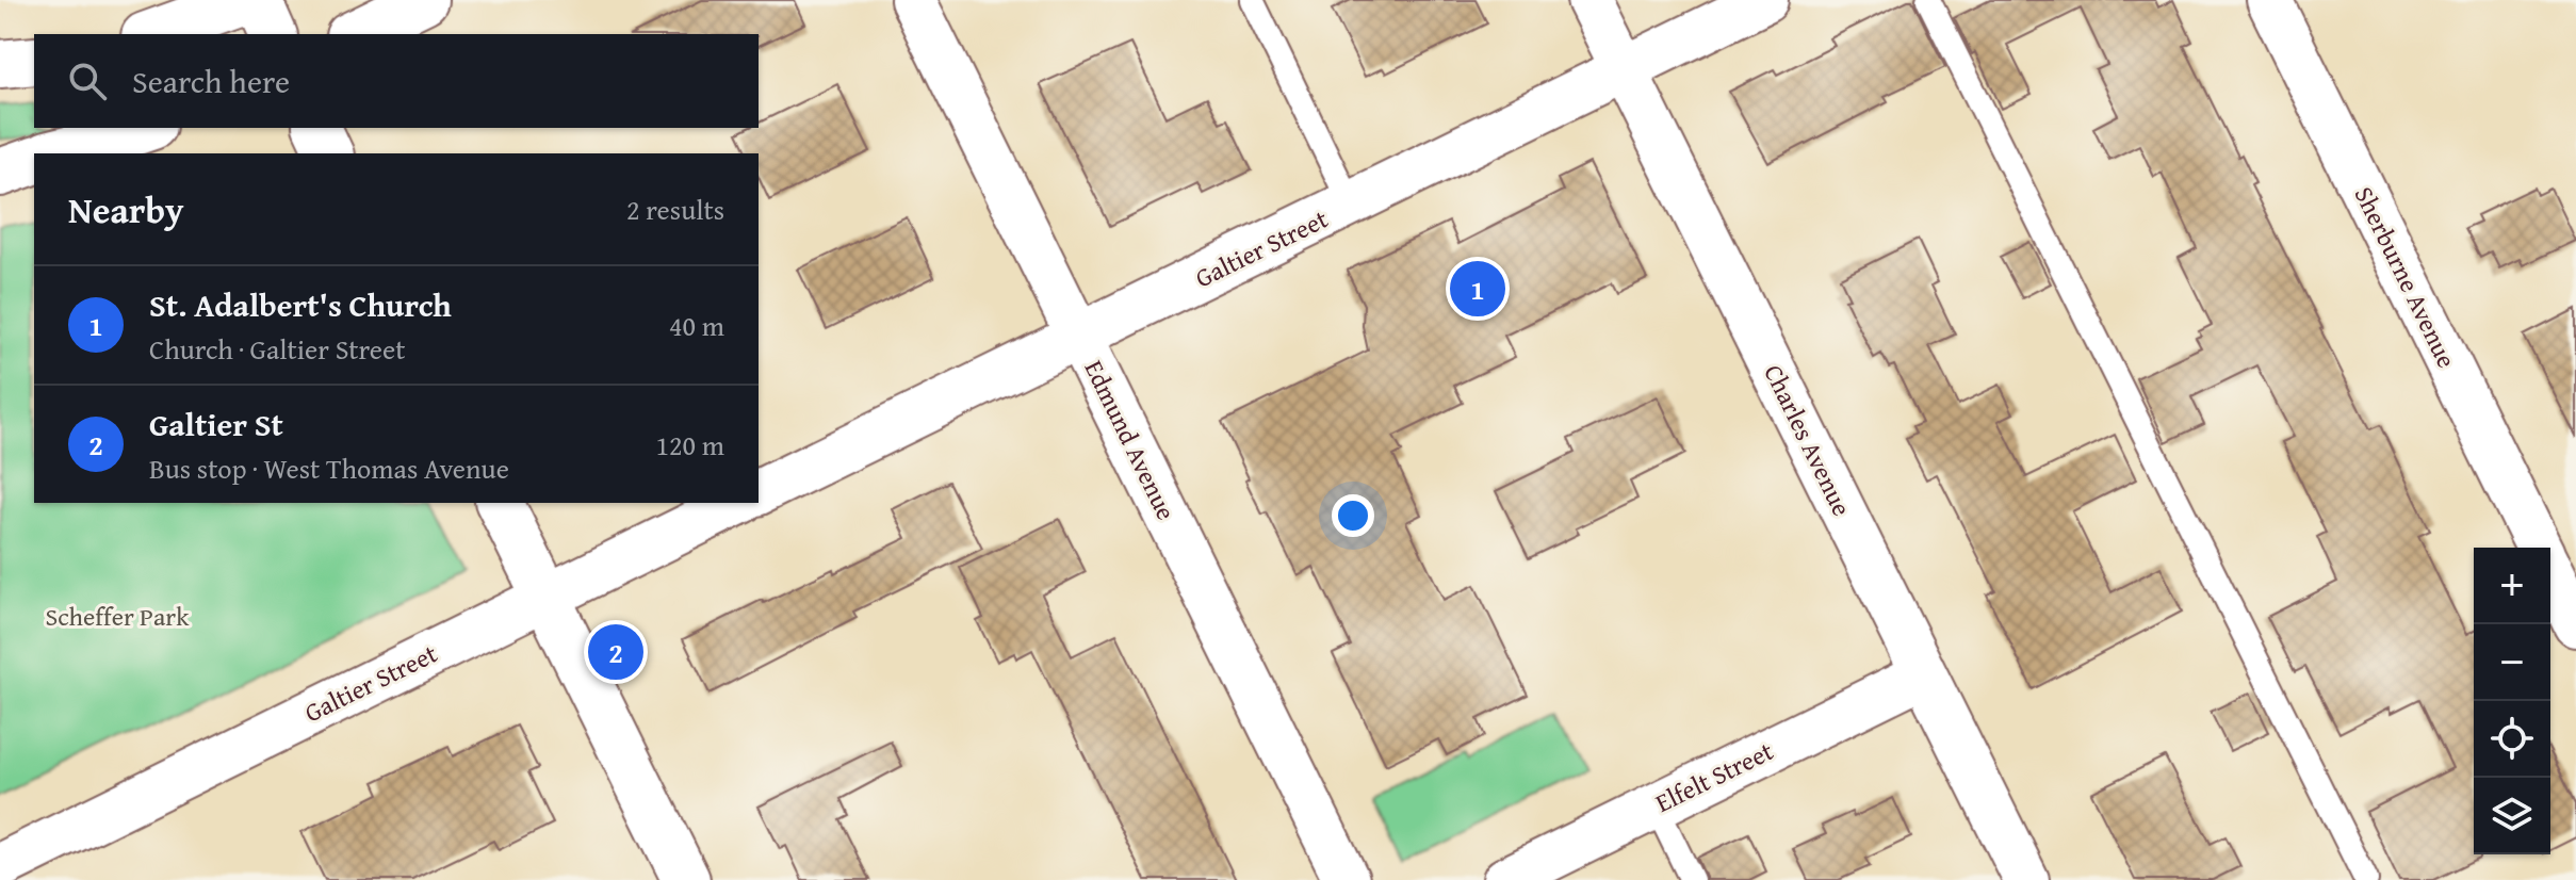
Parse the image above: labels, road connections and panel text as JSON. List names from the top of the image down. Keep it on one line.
{"streets":{"street":["Galtier Street","Sherburne Avenue","Edmund Avenue","Charles Avenue","Elfelt Street"]},"crossings":[["Galtier Street","Edmund Avenue"],["Galtier Street","Charles Avenue"],["Charles Avenue","Elfelt Street"]],"parks":["Scheffer Park"],"page":{"search":"Search here","heading":["Nearby","2 results"],"pins":["1","2"],"list":[{"mark":"1","name":"St. Adalbert's Church","note":"Church · Galtier Street","value":"40 m"},{"mark":"2","name":"Galtier St","note":"Bus stop · West Thomas Avenue","value":"120 m"}],"map_buttons":["+","−"]}}
